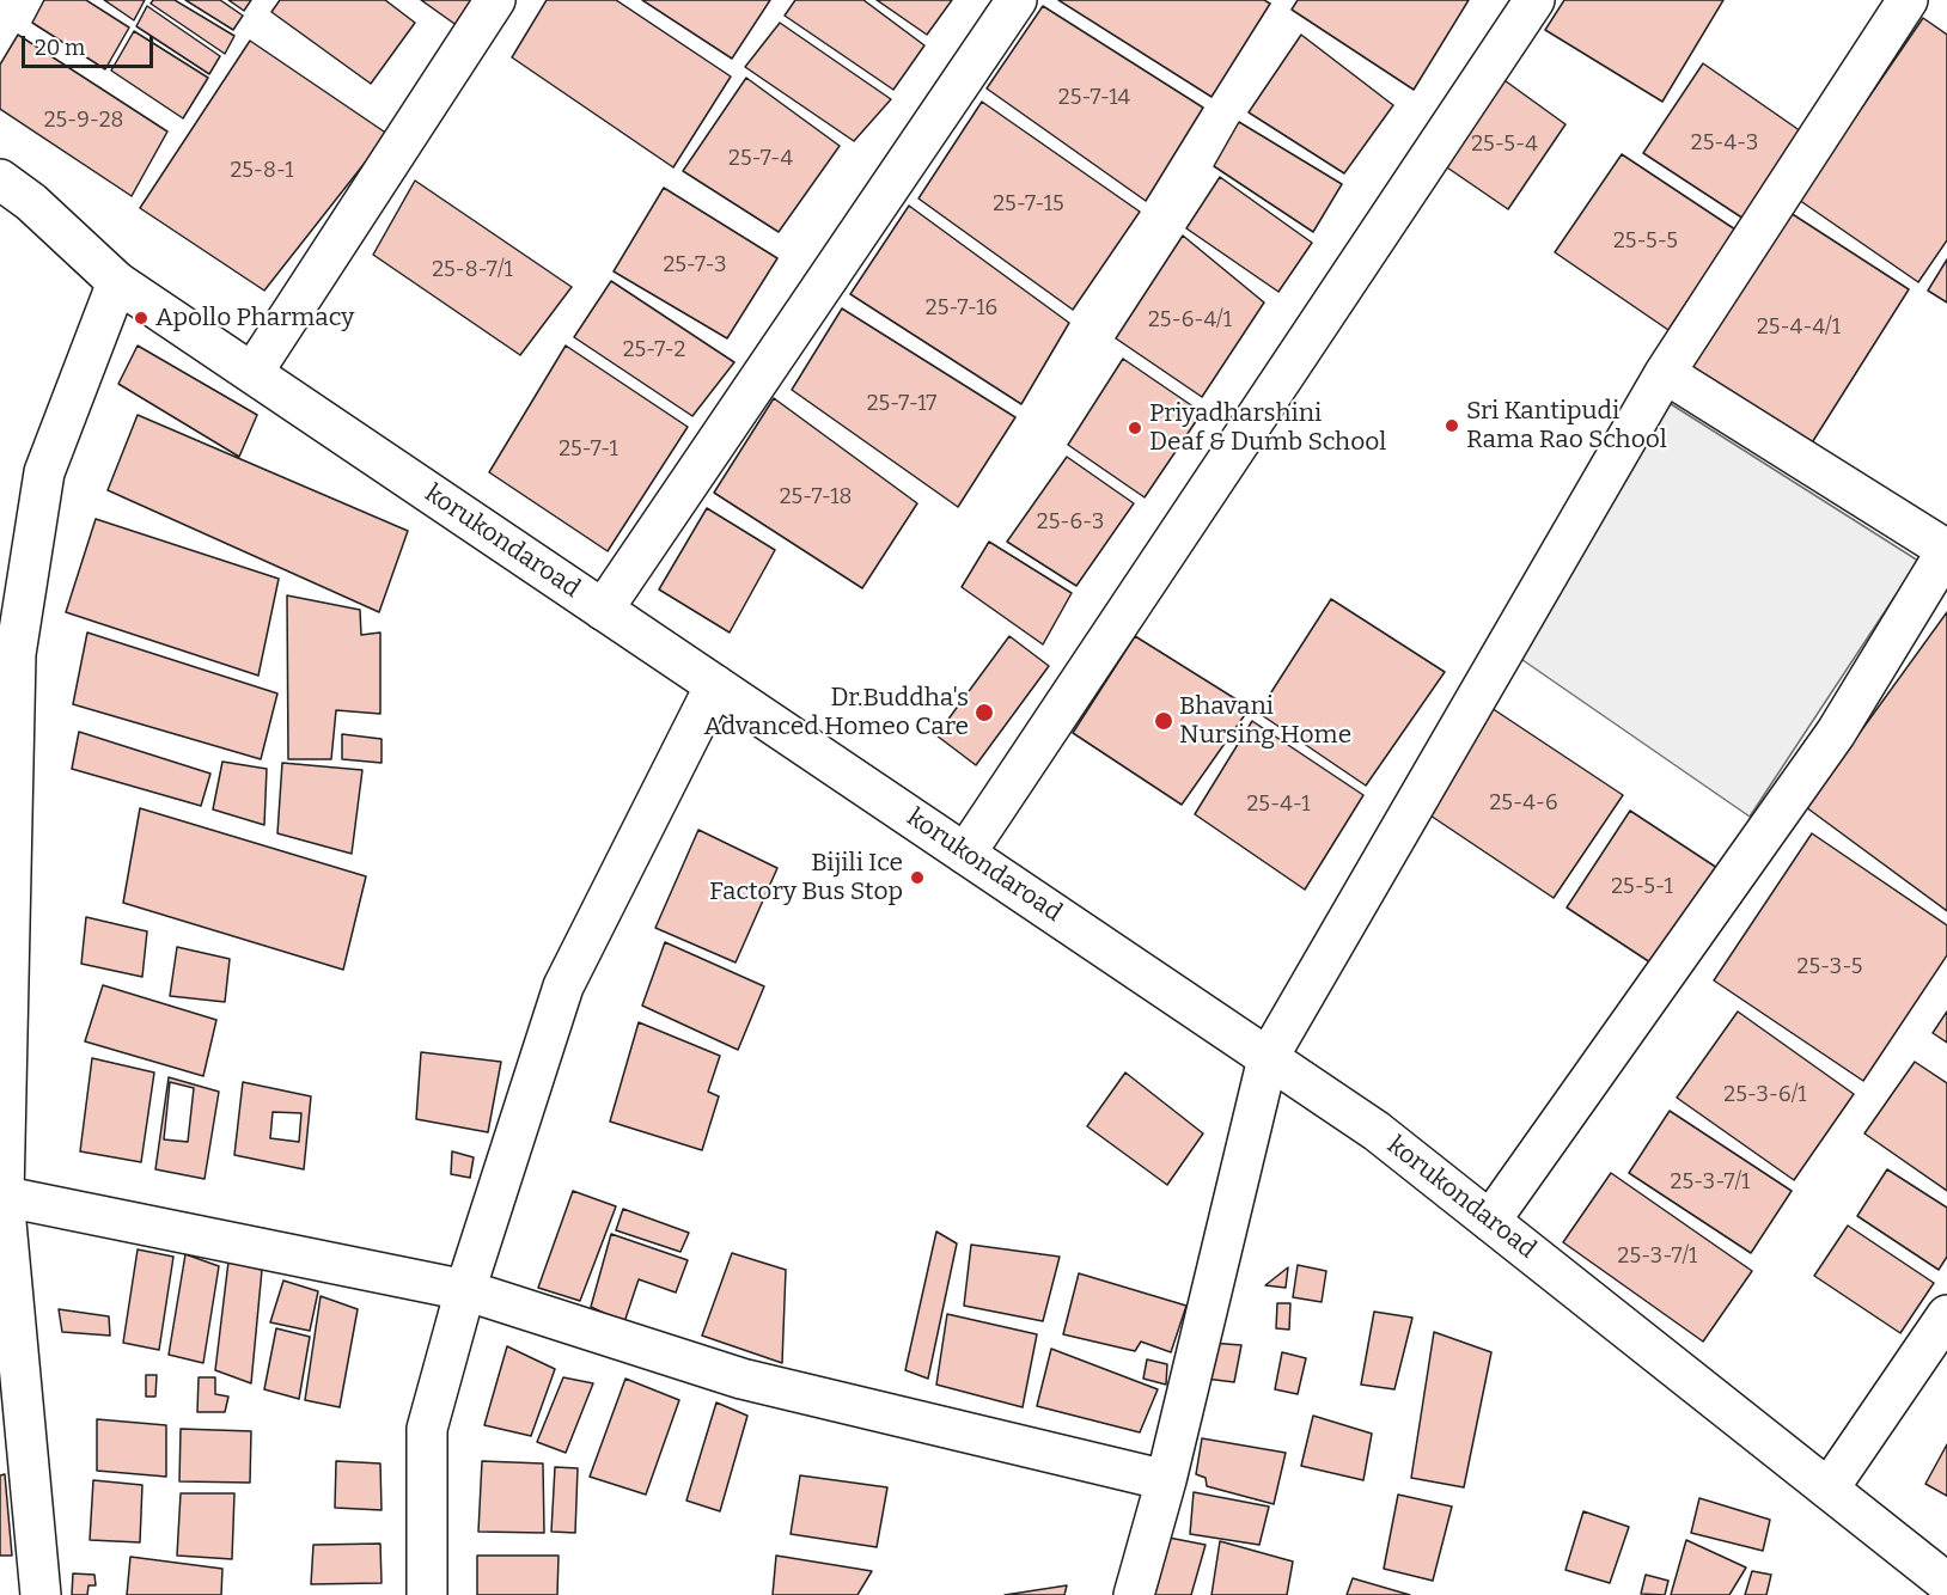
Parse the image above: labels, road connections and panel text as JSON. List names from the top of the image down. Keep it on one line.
{"streets":{"street":["korukondaroad"]},"places":["Apollo Pharmacy","Sri Kantipudi Rama Rao School","Priyadharshini Deaf & Dumb School","Dr.Buddha's Advanced Homeo Care","Bhavani Nursing Home","Bijili Ice Factory Bus Stop"],"house_numbers":["25-7-14","25-9-28","25-4-3","25-5-4","25-7-4","25-8-1","25-7-15","25-5-5","25-7-3","25-8-7/1","25-7-16","25-6-4/1","25-4-4/1","25-7-2","25-7-17","25-7-1","25-7-18","25-6-3","25-4-6","25-4-1","25-5-1","25-3-5","25-3-6/1","25-3-7/1","25-3-7/1"],"scale_bar":"20 m"}
